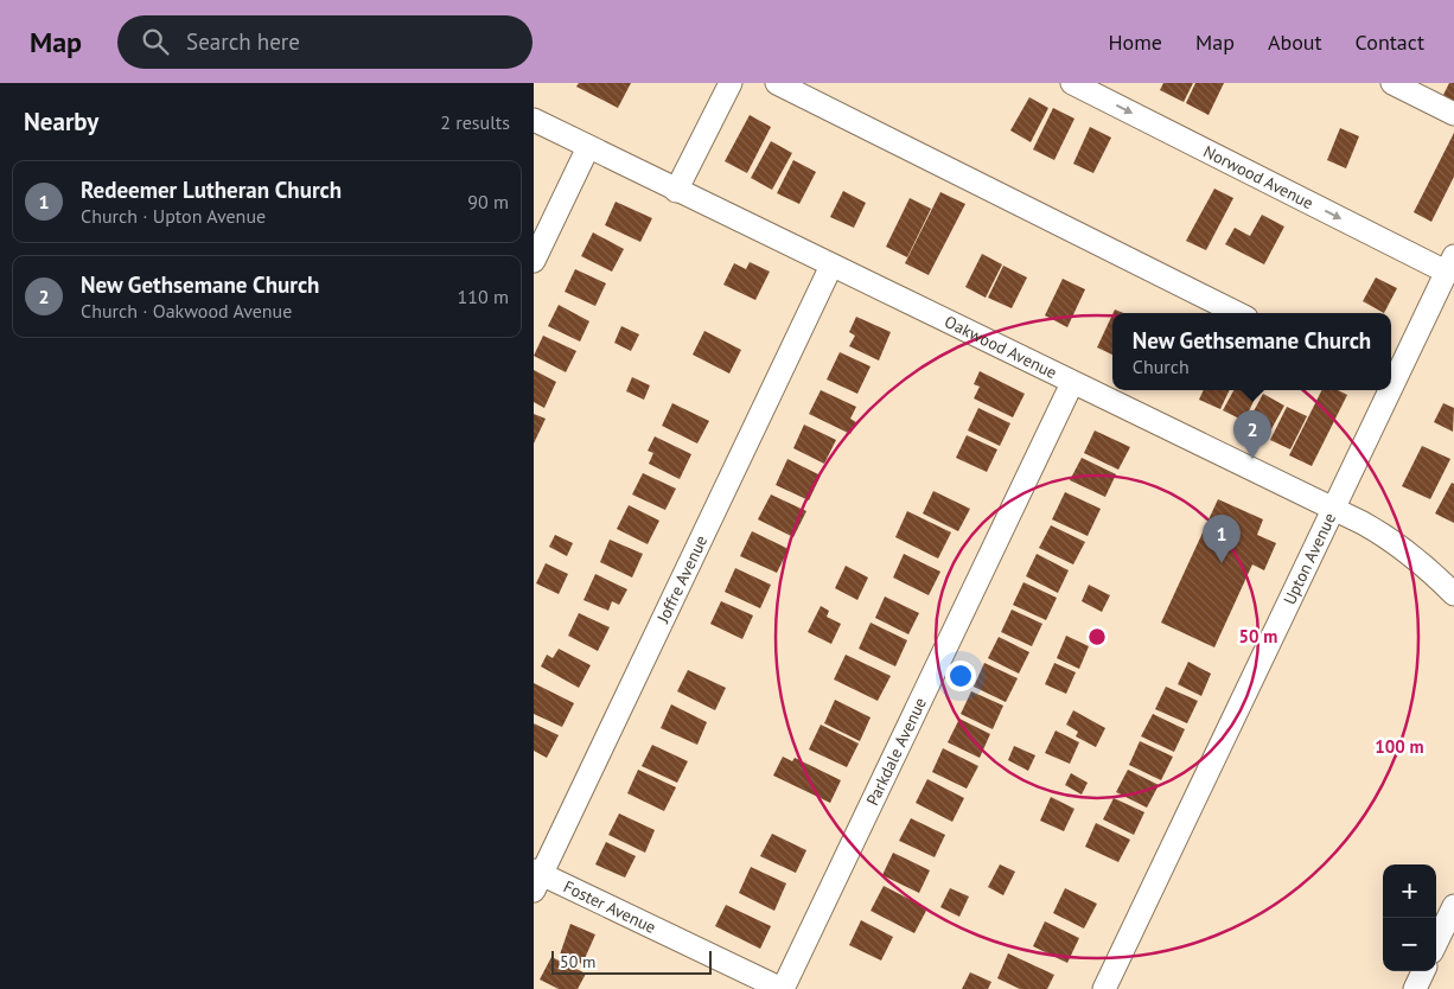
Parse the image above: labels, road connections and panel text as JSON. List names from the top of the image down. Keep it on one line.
{"streets":{"street":["Norwood Avenue","Oakwood Avenue","Upton Avenue","Joffre Avenue","Parkdale Avenue","Foster Avenue"]},"crossings":[["Norwood Avenue","Upton Avenue"],["Oakwood Avenue","Upton Avenue"],["Oakwood Avenue","Joffre Avenue"],["Oakwood Avenue","Parkdale Avenue"],["Joffre Avenue","Foster Avenue"],["Parkdale Avenue","Foster Avenue"]],"scale_bar":"50 m","page":{"header":"Map","search":"Search here","nav":["Home","Map","About","Contact"],"heading":["Nearby","2 results"],"list":[{"mark":"1","name":"Redeemer Lutheran Church","note":"Church · Upton Avenue","value":"90 m"},{"mark":"2","name":"New Gethsemane Church","note":"Church · Oakwood Avenue","value":"110 m"}],"popup":["New Gethsemane Church","Church"],"pins":["2","1"],"map_buttons":["+","−"],"scale":"50 m"},"rings":["50 m","100 m"]}
